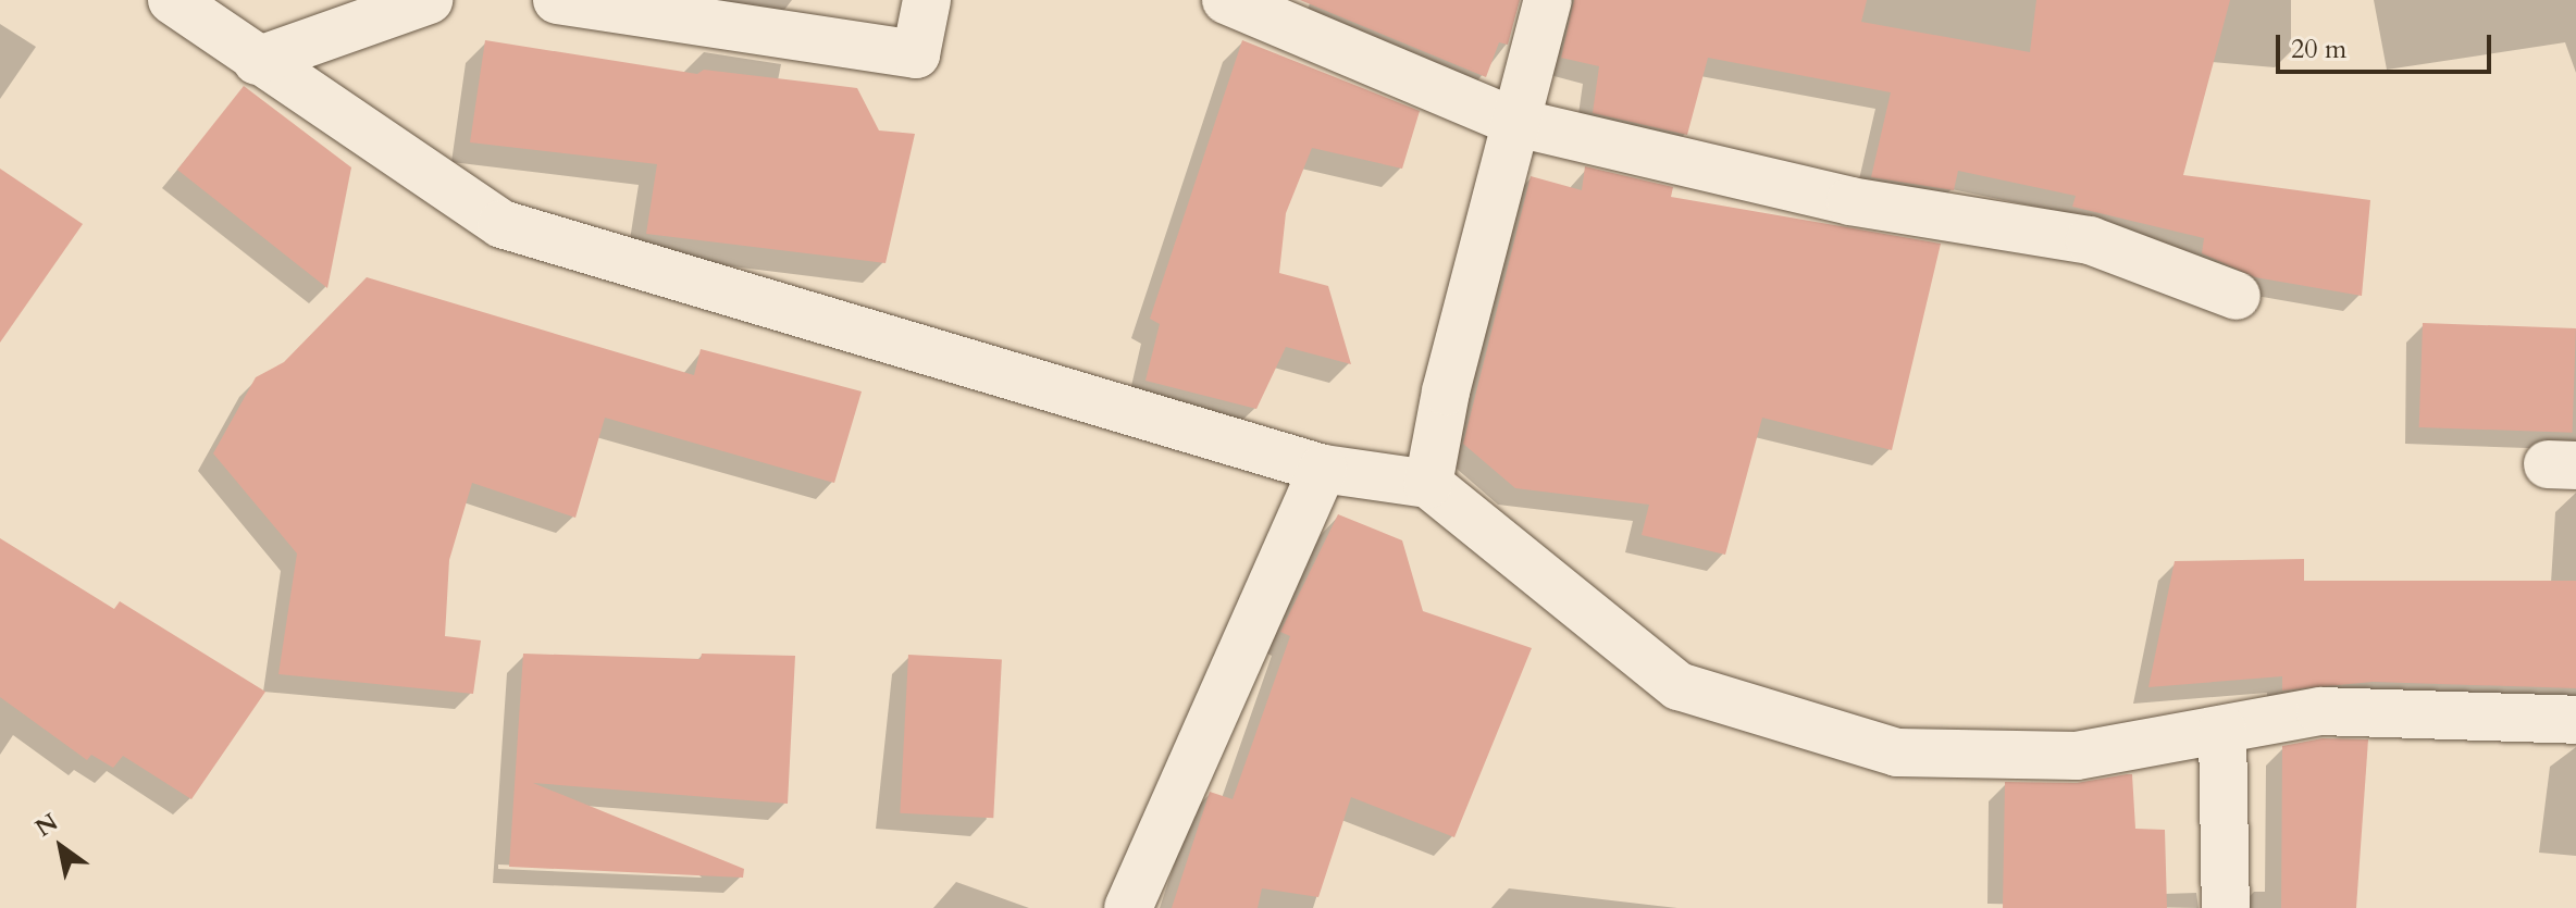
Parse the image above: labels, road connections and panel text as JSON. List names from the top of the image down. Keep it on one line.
{"scale_bar":"20 m","north":"top left"}
